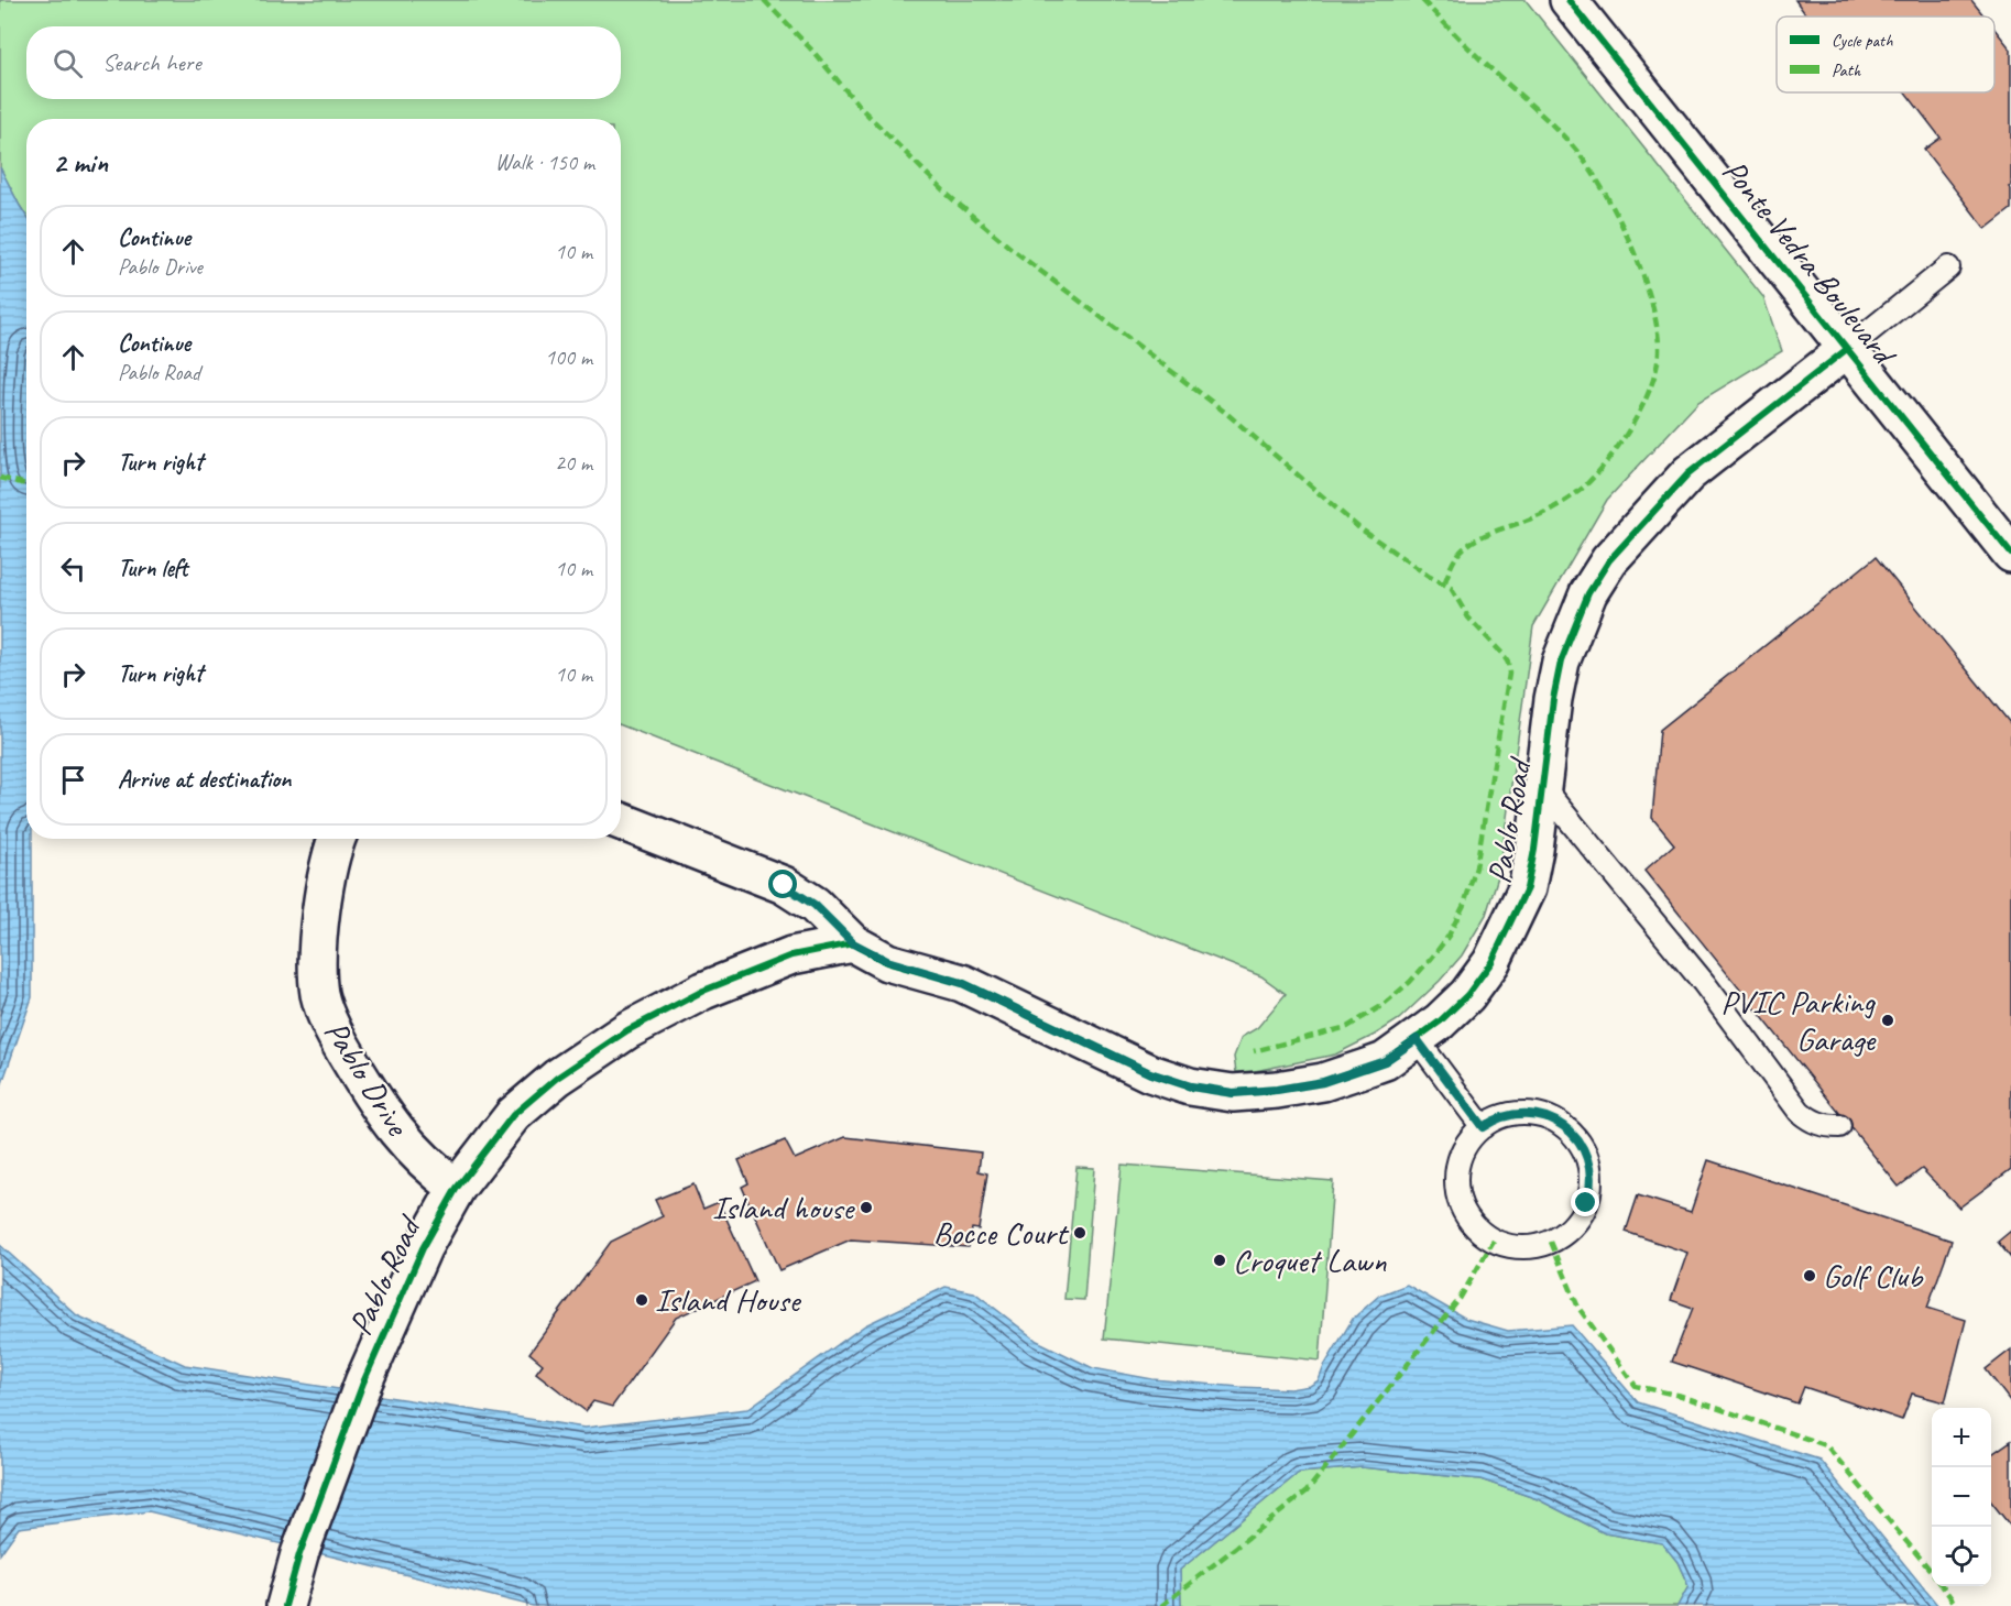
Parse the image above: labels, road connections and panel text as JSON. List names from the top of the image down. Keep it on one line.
{"streets":{"street":["Ponte Vedra Boulevard","Pablo Road","Pablo Drive"]},"crossings":[["Ponte Vedra Boulevard","Pablo Road"],["Pablo Road","Pablo Drive"]],"places":["PVIC Parking Garage","Island house","Bocce Court","Croquet Lawn","Golf Club","Island House"],"legend":["Cycle path","Path"],"page":{"search":"Search here","heading":["2 min","Walk · 150 m"],"list":[["Continue","Pablo Drive","10 m"],["Continue","Pablo Road","100 m"],["Turn right","20 m"],["Turn left","10 m"],["Turn right","10 m"],"Arrive at destination"],"map_buttons":["+","−"]}}
